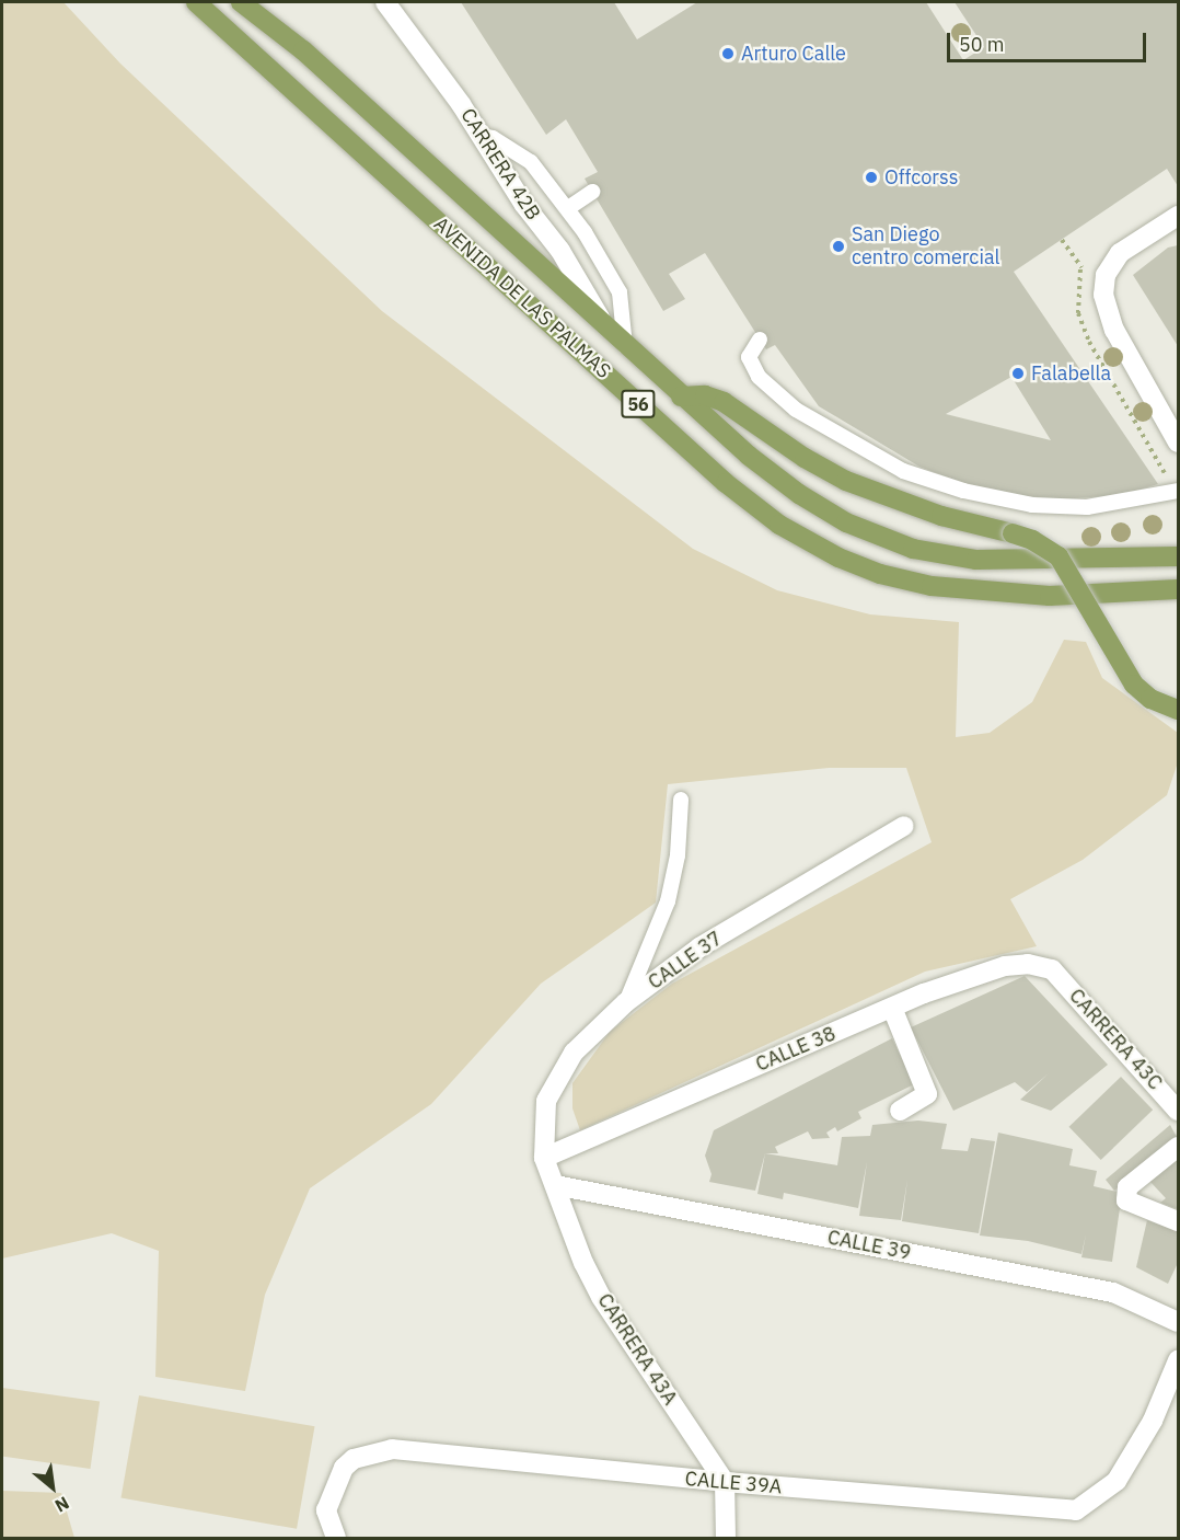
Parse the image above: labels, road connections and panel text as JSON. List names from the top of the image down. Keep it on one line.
{"streets":{"main road":["AVENIDA DE LAS PALMAS","56"],"street":["CARRERA 42B","CALLE 37","CARRERA 43C","CALLE 38","CALLE 39","CARRERA 43A","CALLE 39A"]},"crossings":[["CARRERA 42B","AVENIDA DE LAS PALMAS"],["CALLE 37","CALLE 38"],["CALLE 37","CARRERA 43A"],["CARRERA 43C","CALLE 38"],["CALLE 38","CARRERA 43A"],["CALLE 39","CARRERA 43A"],["CARRERA 43A","CALLE 39A"]],"places":["Arturo Calle","Offcorss","San Diego centro comercial","Falabella"],"scale_bar":"50 m","north":"bottom right"}
